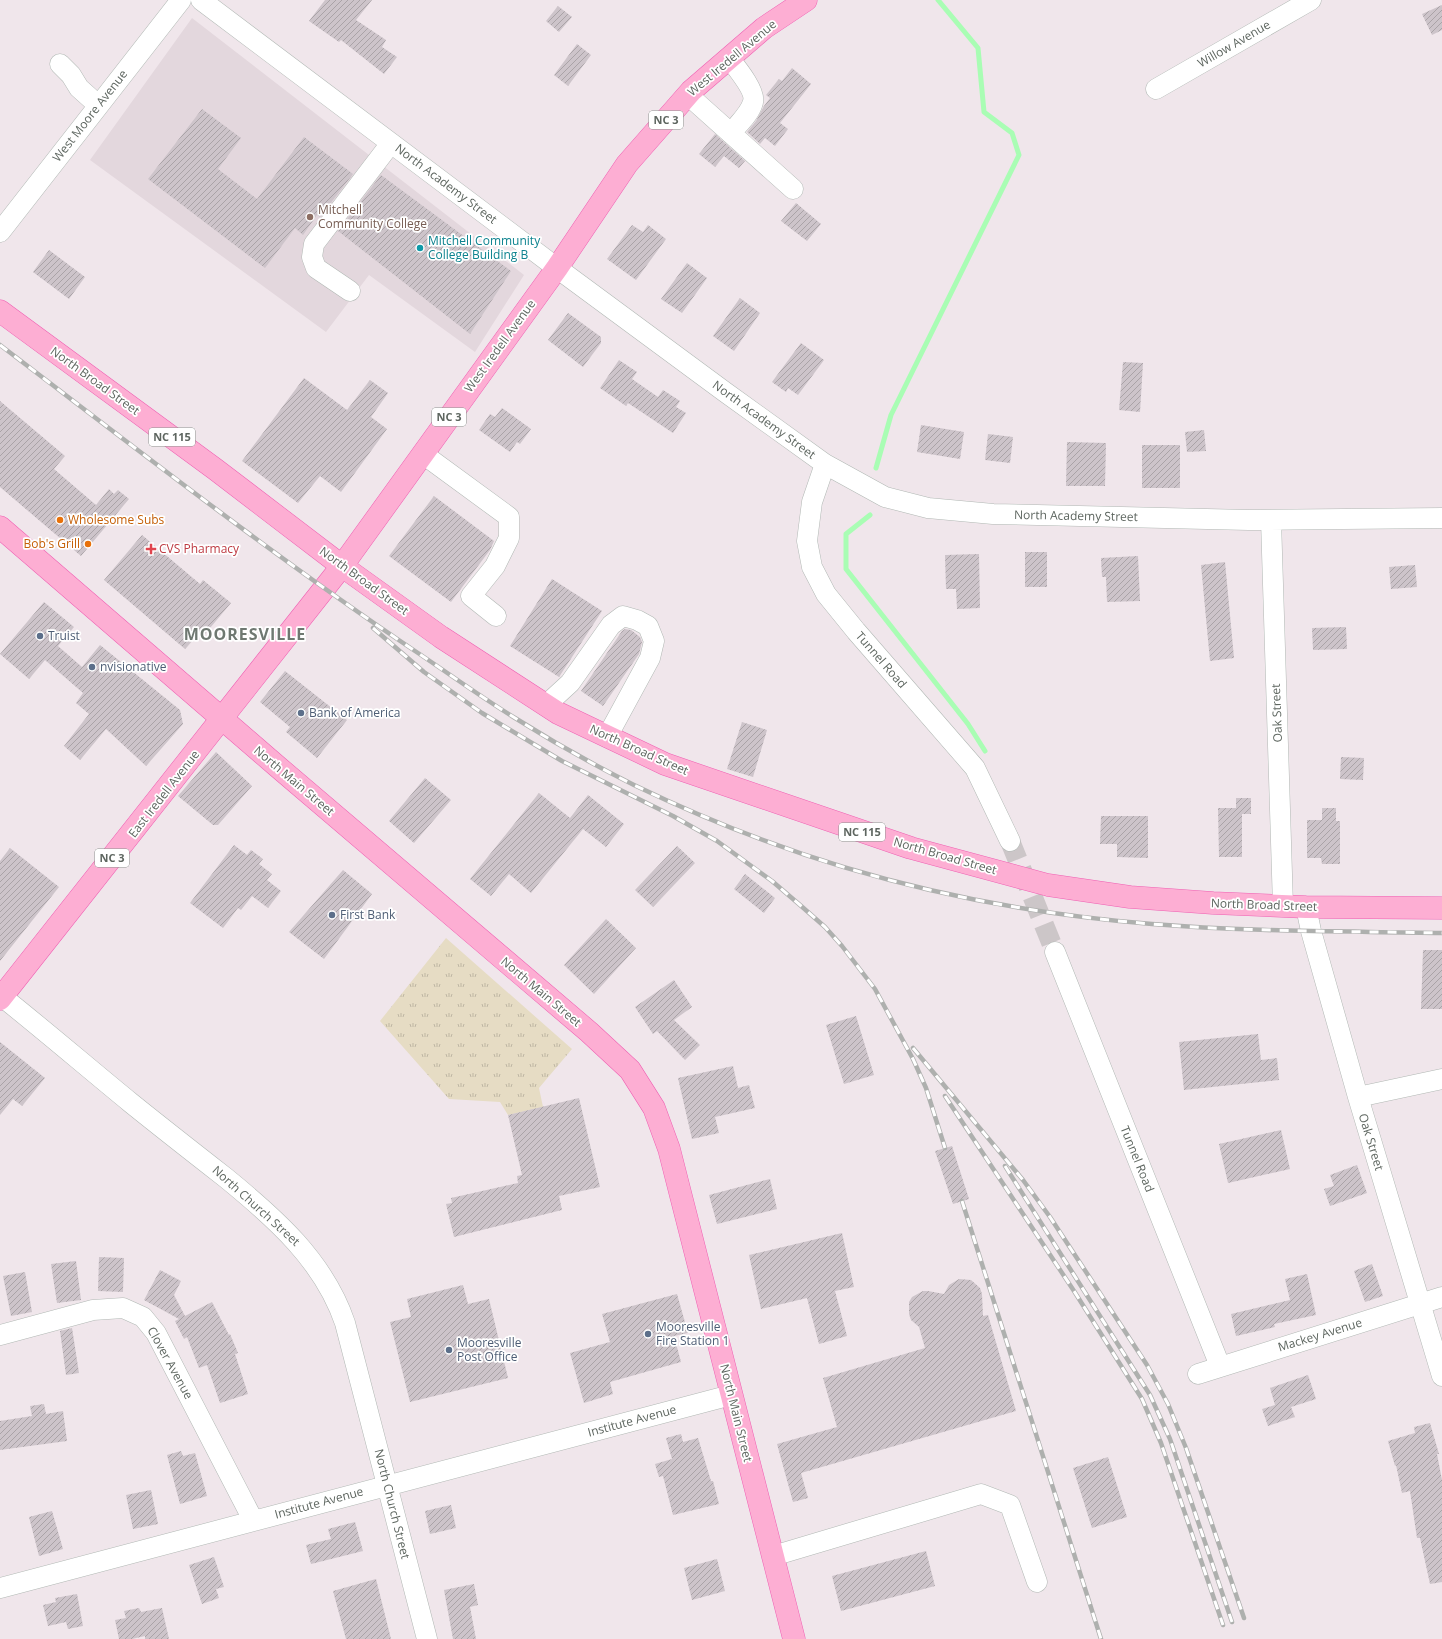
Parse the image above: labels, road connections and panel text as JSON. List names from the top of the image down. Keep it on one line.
{"streets":{"main road":["West Iredell Avenue","NC 3","North Broad Street","NC 115","North Main Street","East Iredell Avenue"],"street":["Willow Avenue","West Moore Avenue","North Academy Street","Tunnel Road","Oak Street","North Church Street","Mackey Avenue","Clover Avenue","Institute Avenue"]},"crossings":[["West Iredell Avenue","North Academy Street"],["West Iredell Avenue","North Broad Street"],["West Iredell Avenue","North Main Street"],["West Iredell Avenue","East Iredell Avenue"],["North Academy Street","Tunnel Road"],["North Academy Street","Oak Street"],["North Broad Street","Oak Street"],["Tunnel Road","Mackey Avenue"],["Oak Street","Mackey Avenue"],["North Main Street","East Iredell Avenue"],["North Main Street","Institute Avenue"],["East Iredell Avenue","North Church Street"],["North Church Street","Institute Avenue"],["Clover Avenue","Institute Avenue"]],"districts":["MOORESVILLE"],"places":{"other":["Mitchell Community College","Mitchell Community College Building B","Wholesome Subs","Bob's Grill","Truist","nvisionative","Bank of America","First Bank","Mooresville Fire Station 1","Mooresville Post Office"],"health":["CVS Pharmacy"]}}
